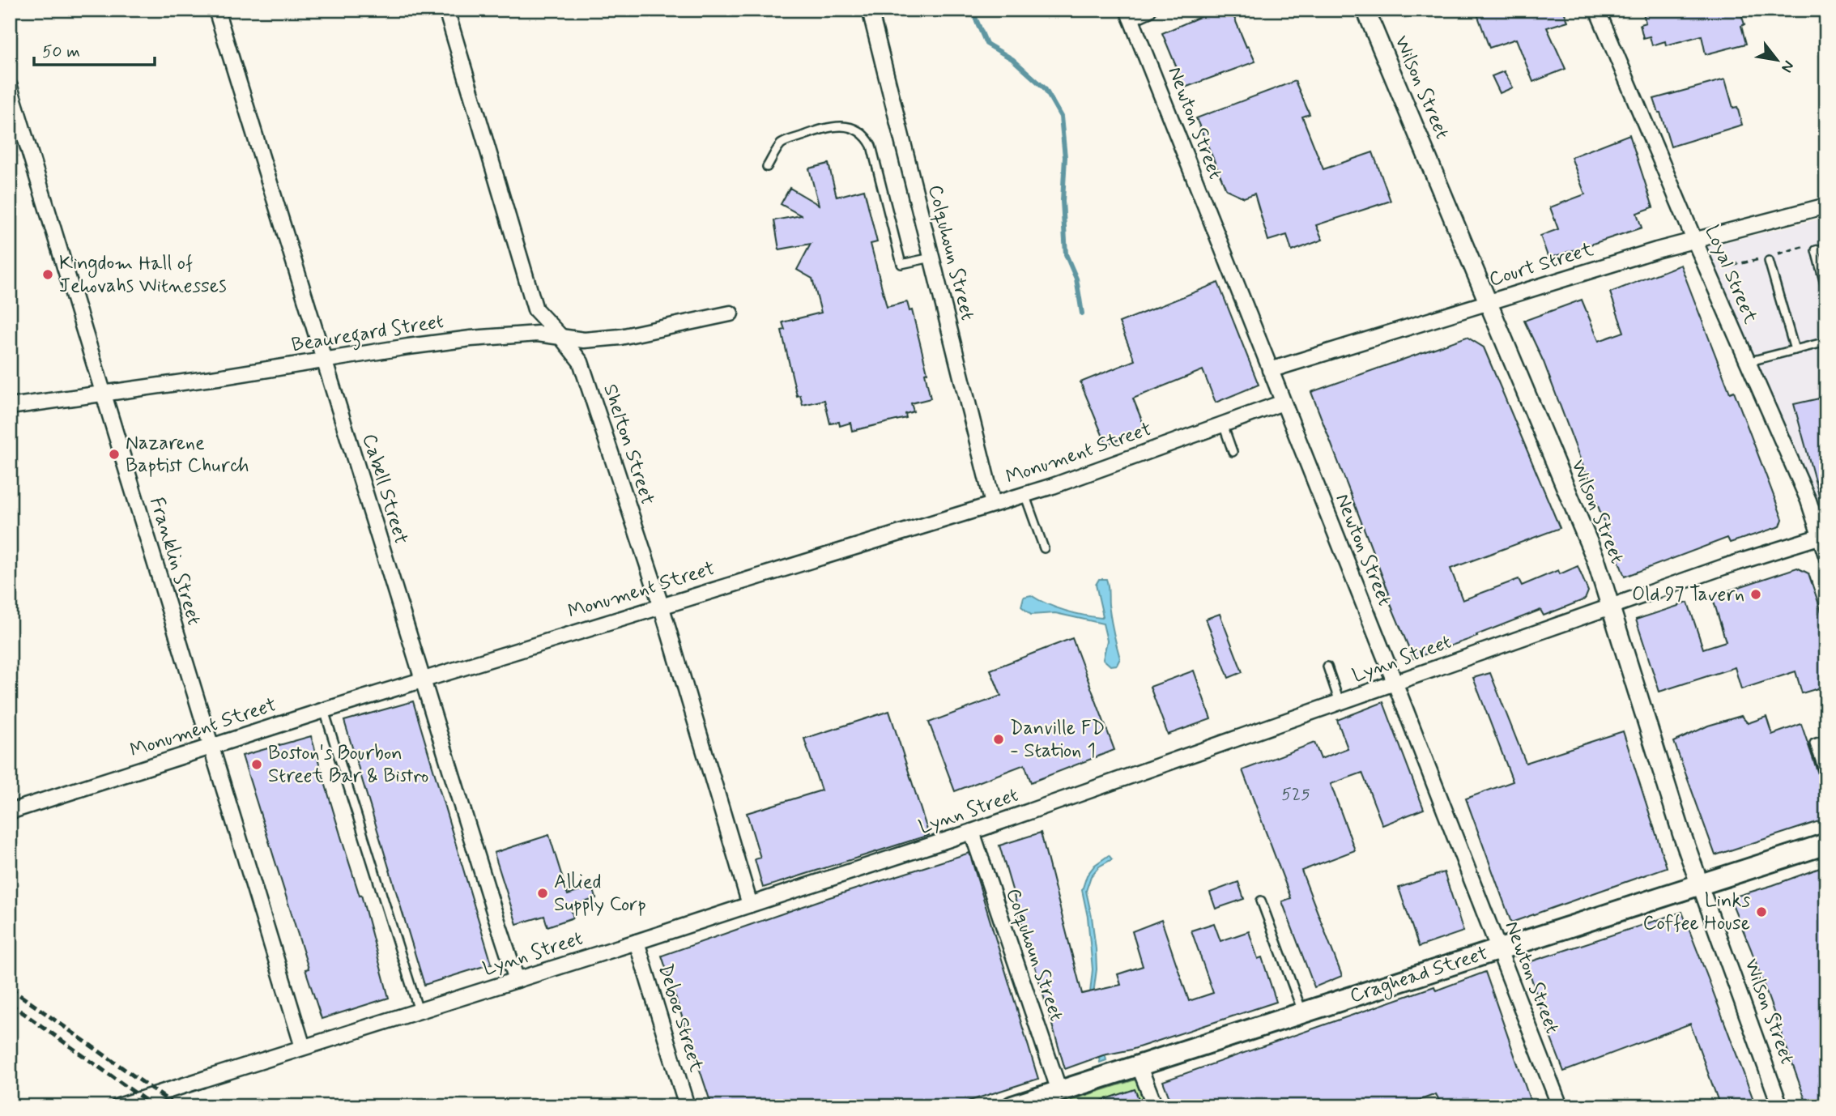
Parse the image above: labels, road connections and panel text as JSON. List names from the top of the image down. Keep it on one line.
{"streets":{"main road":["Craghead Street"],"street":["Wilson Street","Newton Street","Colquhoun Street","Court Street","Loyal Street","Beauregard Street","Shelton Street","Monument Street","Cabell Street","Franklin Street","Lynn Street","Deboe Street"]},"crossings":[["Wilson Street","Court Street"],["Wilson Street","Lynn Street"],["Wilson Street","Craghead Street"],["Newton Street","Court Street"],["Newton Street","Monument Street"],["Newton Street","Lynn Street"],["Newton Street","Craghead Street"],["Colquhoun Street","Monument Street"],["Colquhoun Street","Lynn Street"],["Colquhoun Street","Craghead Street"],["Court Street","Loyal Street"],["Loyal Street","Lynn Street"],["Beauregard Street","Shelton Street"],["Beauregard Street","Cabell Street"],["Beauregard Street","Franklin Street"],["Shelton Street","Monument Street"],["Shelton Street","Lynn Street"],["Monument Street","Cabell Street"],["Monument Street","Franklin Street"],["Cabell Street","Lynn Street"],["Franklin Street","Lynn Street"],["Lynn Street","Deboe Street"]],"places":["Kingdom Hall of Jehovahs Witnesses","Nazarene Baptist Church","Old 97 Tavern","Danville FD - Station 1","Boston's Bourbon Street Bar & Bistro","Allied Supply Corp","Links Coffee House"],"house_numbers":["525"],"scale_bar":"50 m","north":"bottom right"}
